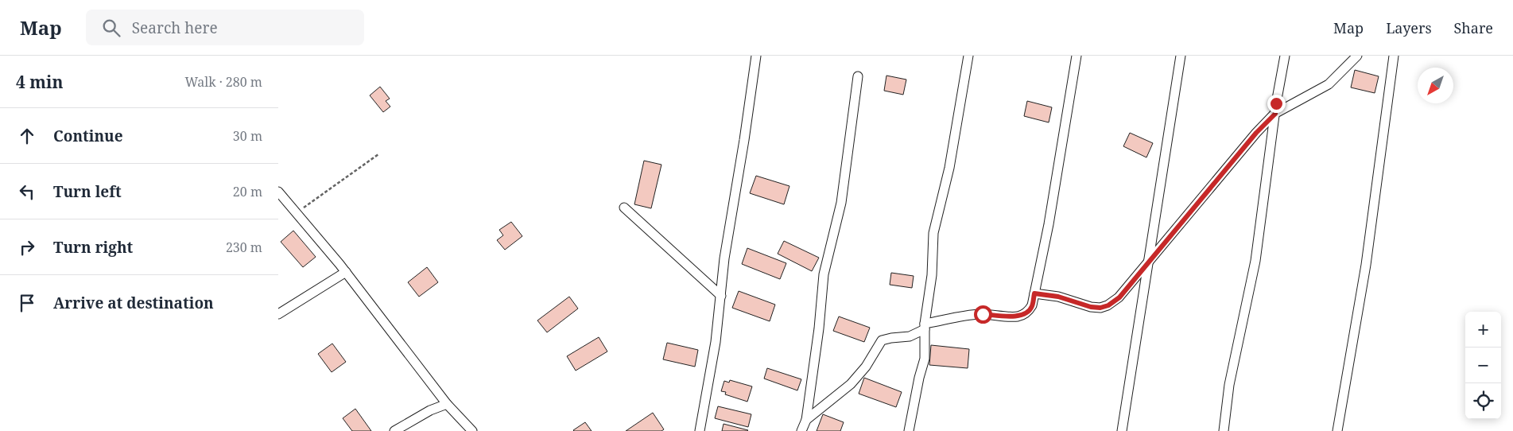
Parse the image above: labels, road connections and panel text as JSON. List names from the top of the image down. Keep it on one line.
{"north":"bottom left","page":{"header":"Map","search":"Search here","nav":["Map","Layers","Share"],"heading":["4 min","Walk · 280 m"],"list":[["Continue","30 m"],["Turn left","20 m"],["Turn right","230 m"],"Arrive at destination"],"map_buttons":["+","−"]}}
